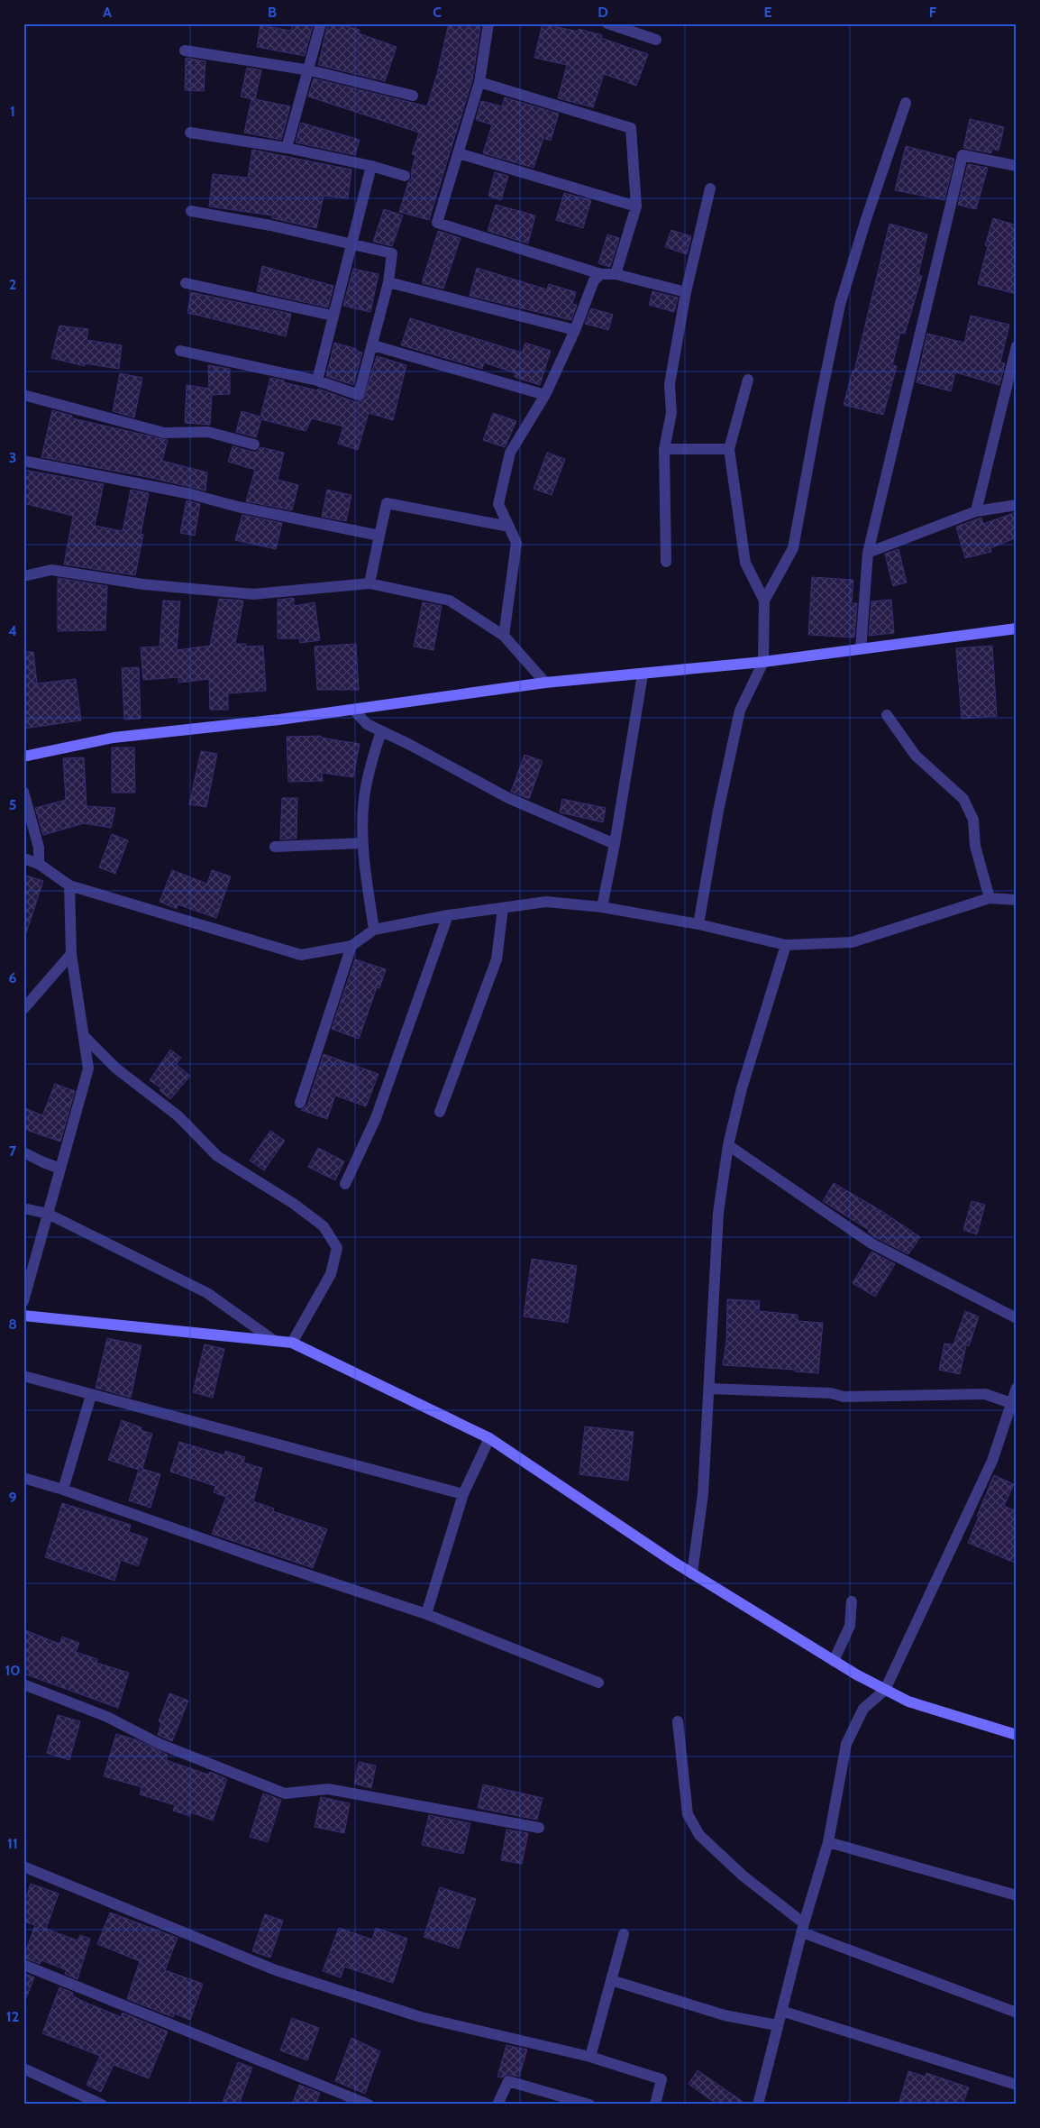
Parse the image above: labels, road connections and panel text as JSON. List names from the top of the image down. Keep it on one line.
{"grid":{"columns":["A","B","C","D","E","F"],"rows":["1","2","3","4","5","6","7","8","9","10","11","12"]}}
